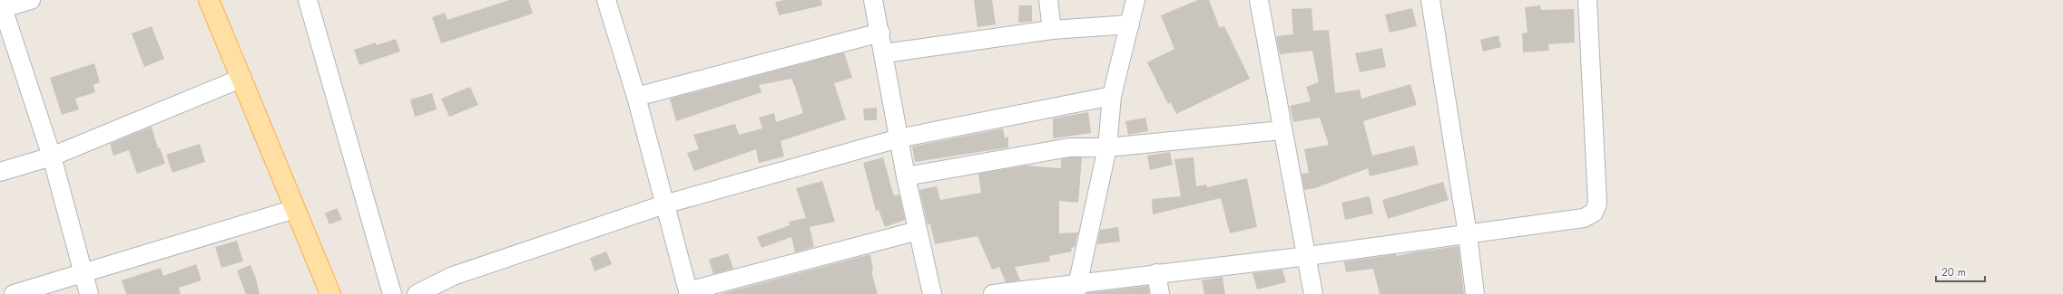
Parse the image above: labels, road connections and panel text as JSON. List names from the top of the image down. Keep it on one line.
{"scale_bar":"20 m"}
